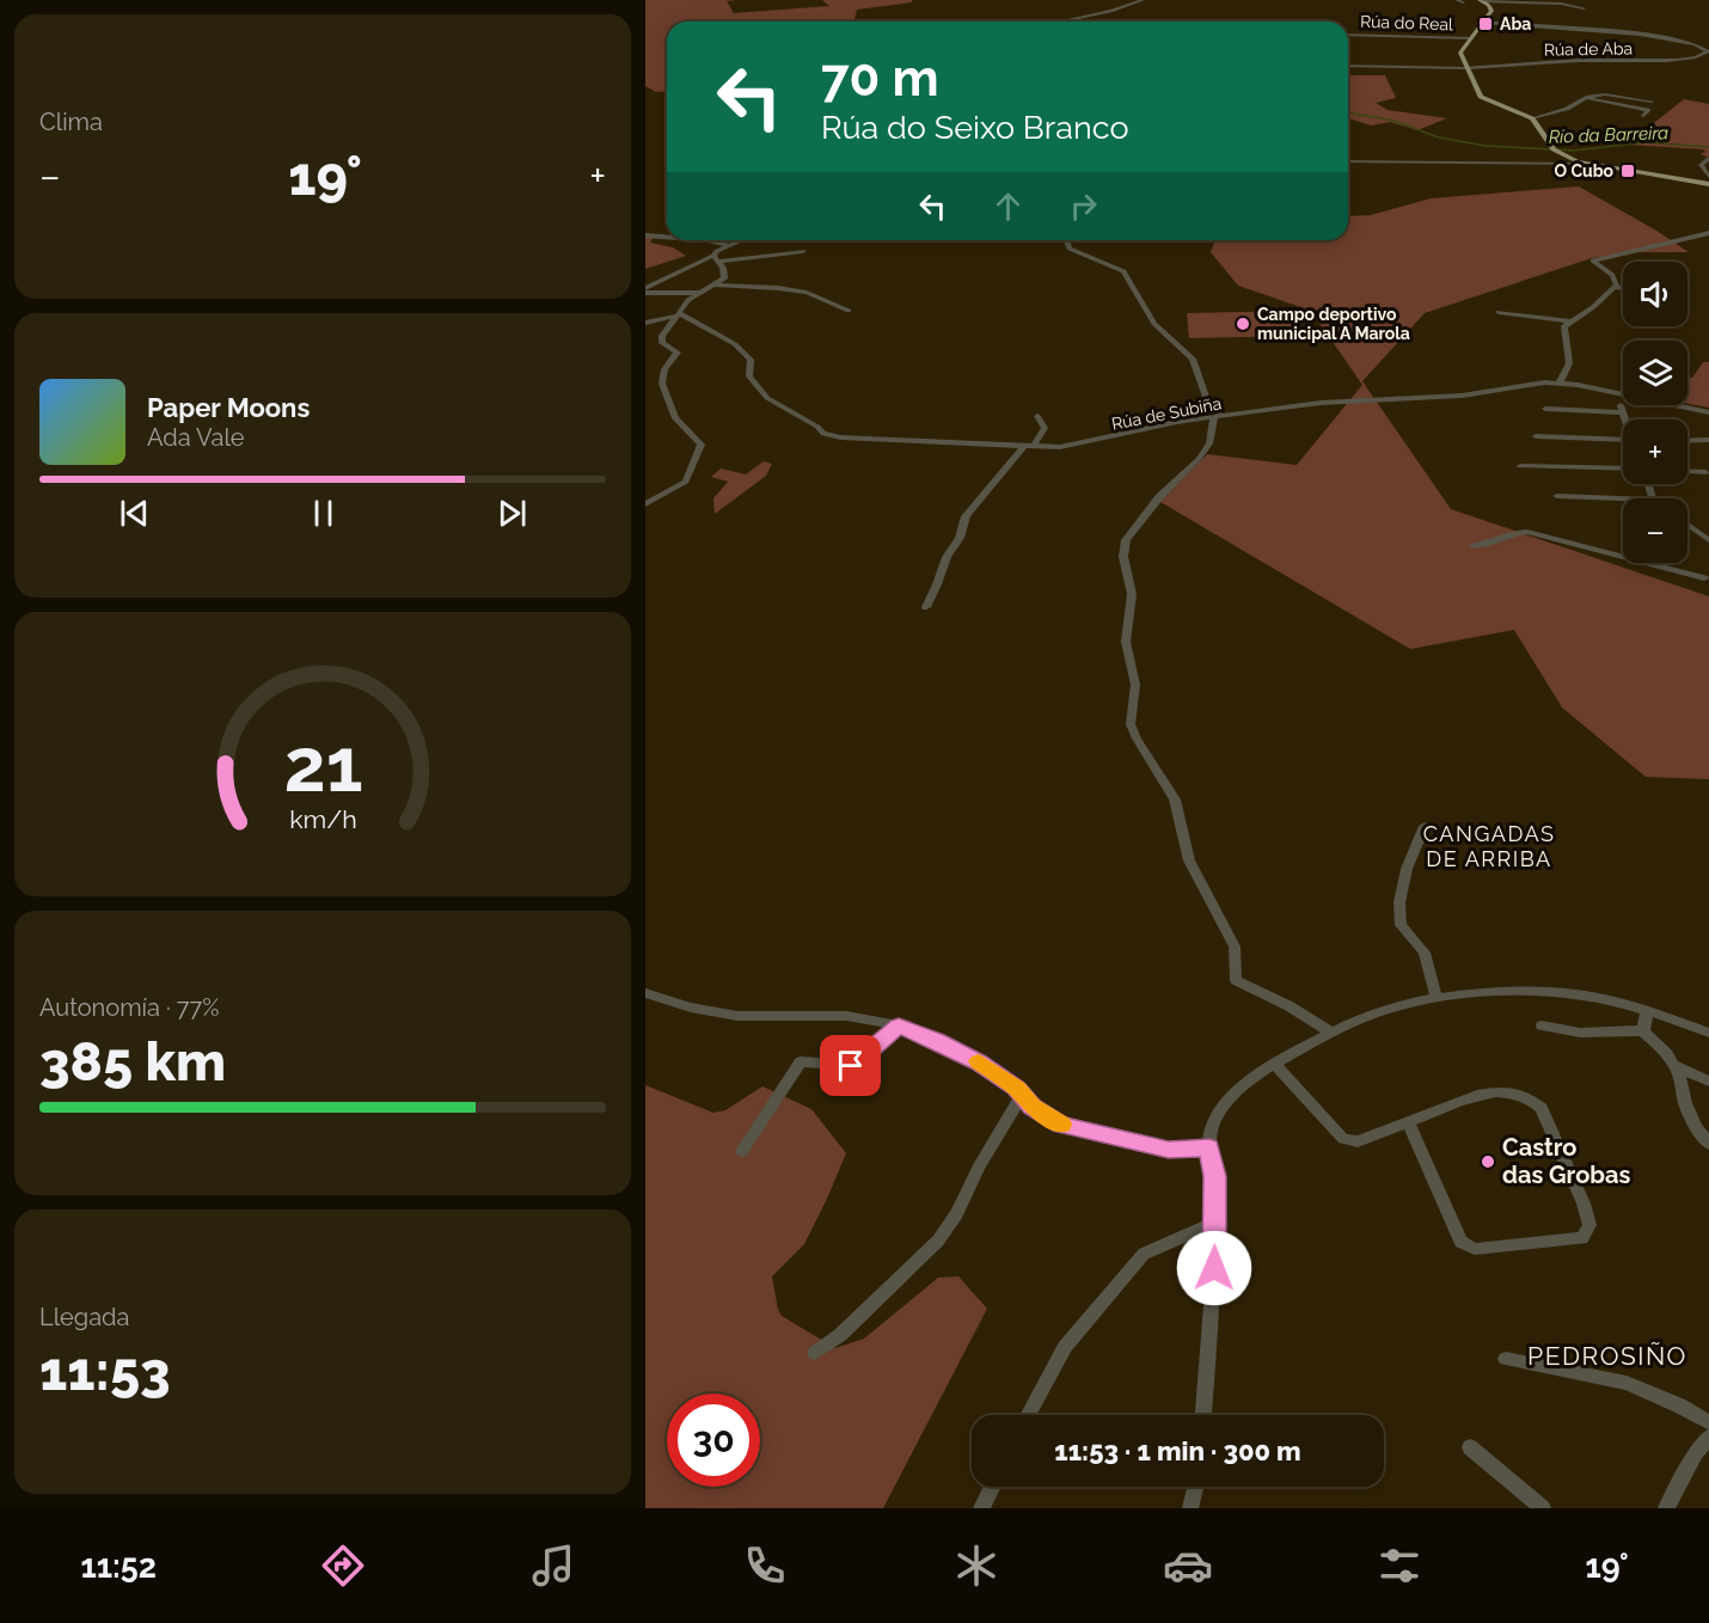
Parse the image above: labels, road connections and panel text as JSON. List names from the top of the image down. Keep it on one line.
{"streets":{"street":["Rúa do Real","Rúa de Aba","Rúa de Subiña"]},"districts":["CANGADAS DE ARRIBA","PEDROSIÑO"],"water":["Río da Barreira"],"places":{"transit":["Aba","O Cubo"],"other":["Campo deportivo municipal A Marola","Castro das Grobas"]},"page":{"tile":["Clima",["Autonomía · 77%","385 km"],["Llegada","11:53"]],"turn":["70 m","Rúa do Seixo Branco"],"heat":["−","19°","+"],"map_buttons":["+","−"],"song":["Paper Moons","Ada Vale"],"limit":"30","trip":"11:53 · 1 min · 300 m","tabs":["11:52","19°"],"gauge":["21","km/h"]}}
